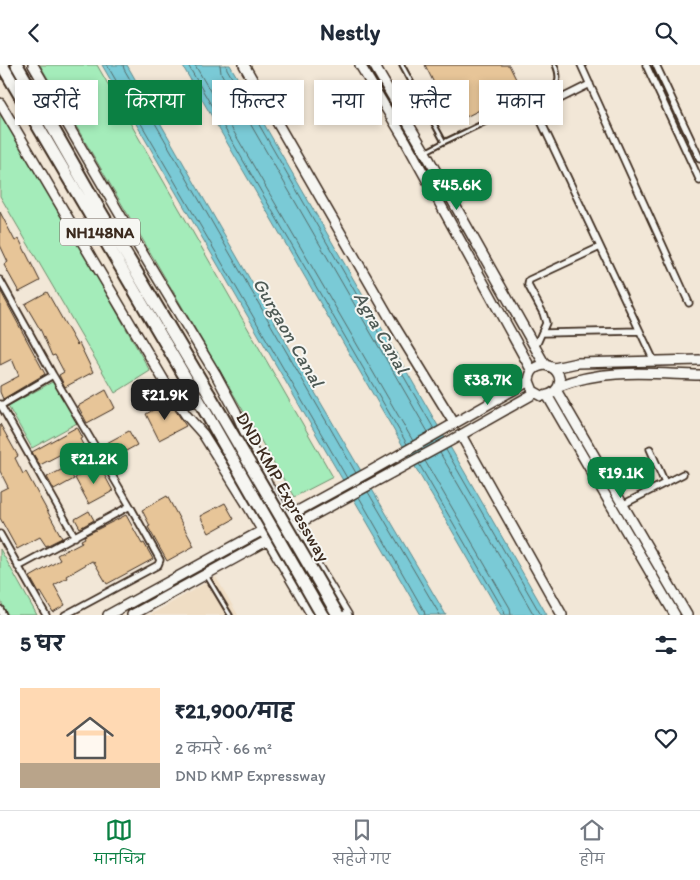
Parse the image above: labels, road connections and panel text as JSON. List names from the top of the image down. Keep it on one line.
{"streets":{"highway":["NH148NA","DND KMP Expressway"]},"water":["Gurgaon Canal","Agra Canal"],"page":{"header":"Nestly","chip":["खरीदें","किराया","फ़िल्टर","नया","फ़्लैट","मकान"],"price":["₹45.6K","₹38.7K","₹21.9K","₹21.2K","₹19.1K"],"heading":"5 घर","list":[{"name":"₹21,900/माह","note":"2 कमरे · 66 m² · DND KMP Expressway"}],"tabs":["मानचित्र","सहेजे गए","होम"]}}
